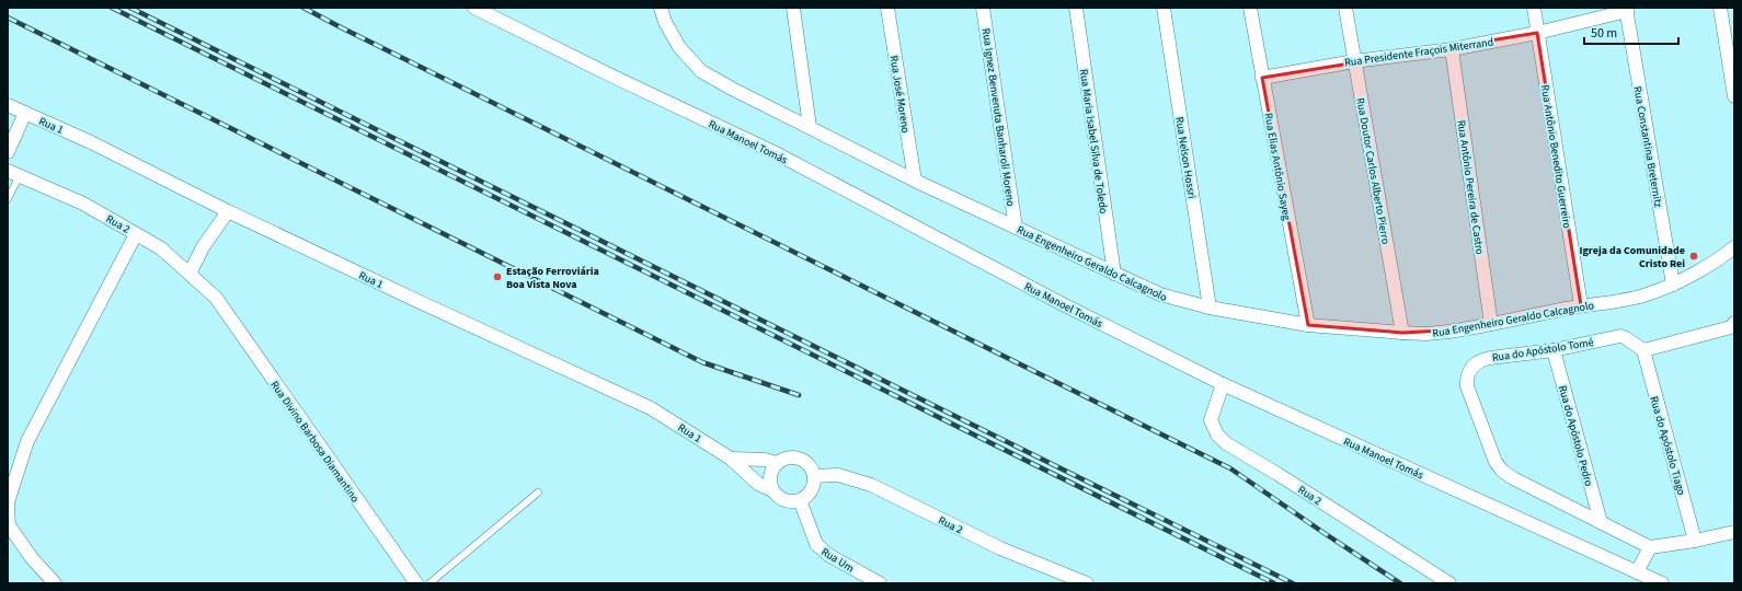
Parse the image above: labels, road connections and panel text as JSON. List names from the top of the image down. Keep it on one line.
{"streets":{"street":["Rua Presidente Fraçois Miterrand","Rua José Moreno","Rua Ignez Benvenuta Banharoli Moreno","Rua 1","Rua Manoel Tomás","Rua Maria Isabel Silva de Toledo","Rua Constantina Breternitz","Rua Antônio Benedito Guerreiro","Rua Nelson Hossri","Rua Elias Antônio Sayeg","Rua Doutor Carlos Alberto Pierro","Rua Antônio Pereira de Castro","Rua 2","Rua Engenheiro Geraldo Calcagnolo","Rua do Apóstolo Tomé","Rua do Apóstolo Pedro","Rua Divino Barbosa Diamantino","Rua do Apóstolo Tiago","Rua Um"]},"crossings":[["Rua Presidente Fraçois Miterrand","Rua Constantina Breternitz"],["Rua Presidente Fraçois Miterrand","Rua Antônio Benedito Guerreiro"],["Rua Presidente Fraçois Miterrand","Rua Elias Antônio Sayeg"],["Rua Presidente Fraçois Miterrand","Rua Doutor Carlos Alberto Pierro"],["Rua Presidente Fraçois Miterrand","Rua Antônio Pereira de Castro"],["Rua José Moreno","Rua Engenheiro Geraldo Calcagnolo"],["Rua Ignez Benvenuta Banharoli Moreno","Rua Engenheiro Geraldo Calcagnolo"],["Rua 1","Rua 2"],["Rua 1","Rua Um"],["Rua Manoel Tomás","Rua 2"],["Rua Maria Isabel Silva de Toledo","Rua Engenheiro Geraldo Calcagnolo"],["Rua Constantina Breternitz","Rua Engenheiro Geraldo Calcagnolo"],["Rua Antônio Benedito Guerreiro","Rua Engenheiro Geraldo Calcagnolo"],["Rua Nelson Hossri","Rua Engenheiro Geraldo Calcagnolo"],["Rua Elias Antônio Sayeg","Rua Engenheiro Geraldo Calcagnolo"],["Rua Doutor Carlos Alberto Pierro","Rua Engenheiro Geraldo Calcagnolo"],["Rua Antônio Pereira de Castro","Rua Engenheiro Geraldo Calcagnolo"],["Rua 2","Rua Divino Barbosa Diamantino"],["Rua 2","Rua Um"],["Rua do Apóstolo Tomé","Rua do Apóstolo Pedro"],["Rua do Apóstolo Tomé","Rua do Apóstolo Tiago"]],"places":["Igreja da Comunidade Cristo Rei","Estação Ferroviária Boa Vista Nova"],"scale_bar":"50 m"}
